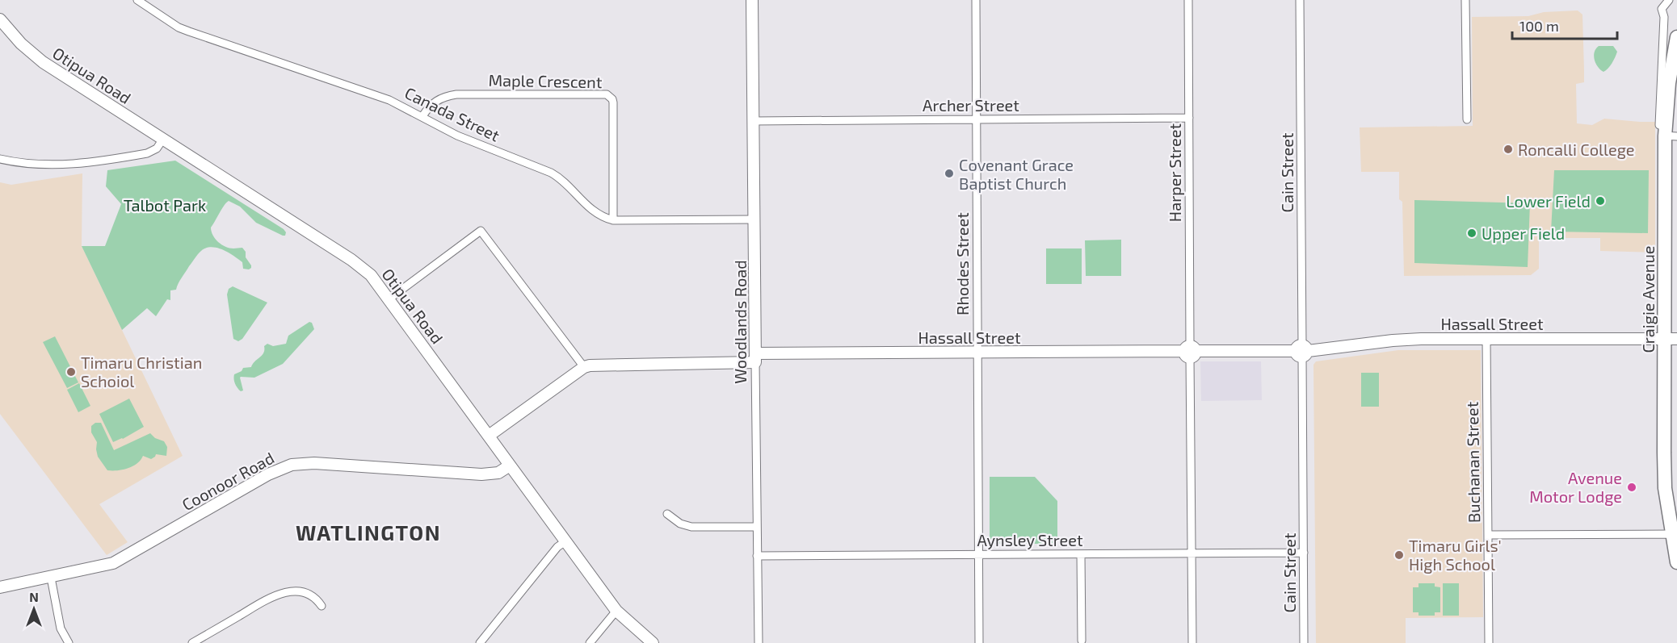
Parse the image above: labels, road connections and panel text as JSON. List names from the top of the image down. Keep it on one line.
{"streets":{"highway":["Craigie Avenue"],"street":["Otipua Road","Maple Crescent","Archer Street","Canada Street","Harper Street","Cain Street","Rhodes Street","Woodlands Road","Hassall Street","Buchanan Street","Coonoor Road","Aynsley Street"]},"crossings":[["Otipua Road","Hassall Street"],["Otipua Road","Coonoor Road"],["Maple Crescent","Canada Street"],["Archer Street","Harper Street"],["Archer Street","Rhodes Street"],["Archer Street","Woodlands Road"],["Canada Street","Woodlands Road"],["Harper Street","Hassall Street"],["Harper Street","Aynsley Street"],["Cain Street","Hassall Street"],["Cain Street","Aynsley Street"],["Rhodes Street","Hassall Street"],["Rhodes Street","Aynsley Street"],["Craigie Avenue","Hassall Street"],["Woodlands Road","Hassall Street"],["Woodlands Road","Aynsley Street"],["Hassall Street","Buchanan Street"]],"districts":["WATLINGTON"],"parks":["Talbot Park"],"places":["Roncalli College","Covenant Grace Baptist Church","Lower Field","Upper Field","Timaru Christian Schoiol","Avenue Motor Lodge","Timaru Girls' High School"],"scale_bar":"100 m","north":"top"}
